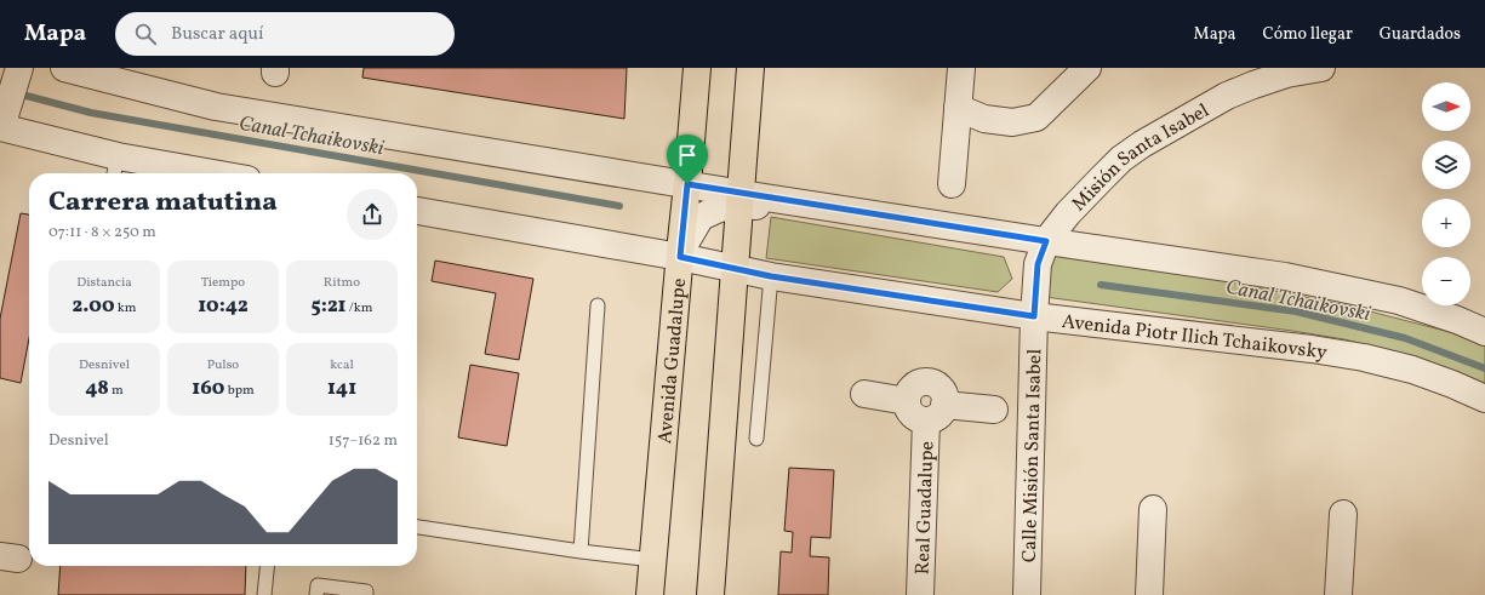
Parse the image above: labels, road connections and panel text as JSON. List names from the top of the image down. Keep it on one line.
{"streets":{"main road":["Avenida Guadalupe"],"street":["Misión Santa Isabel","Avenida Piotr Ilich Tchaikovsky","Calle Misión Santa Isabel","Real Guadalupe"]},"crossings":[["Misión Santa Isabel","Avenida Piotr Ilich Tchaikovsky"],["Misión Santa Isabel","Calle Misión Santa Isabel"],["Avenida Piotr Ilich Tchaikovsky","Avenida Guadalupe"],["Avenida Piotr Ilich Tchaikovsky","Calle Misión Santa Isabel"]],"water":["Canal Tchaikovski"],"north":"right","page":{"header":"Mapa","search":"Buscar aquí","nav":["Mapa","Cómo llegar","Guardados"],"map_buttons":["+","−"],"heading":["Carrera matutina","07:11 · 8 × 250 m"],"stats":[["Distancia","2.00 km"],["Tiempo","10:42"],["Ritmo","5:21 /km"],["Desnivel","48 m"],["Pulso","160 bpm"],["kcal","141"]],"chart":["Desnivel","157–162 m"]}}
